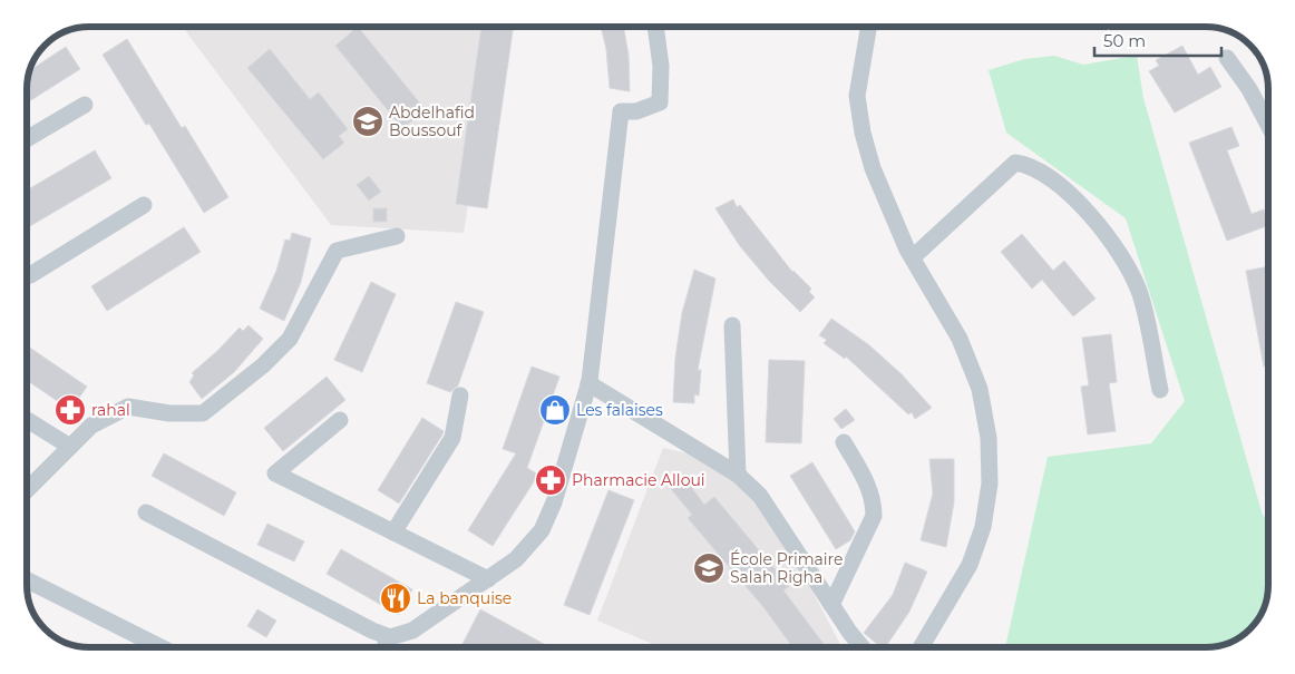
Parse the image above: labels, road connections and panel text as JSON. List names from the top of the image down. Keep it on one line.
{"places":{"school or university":["Abdelhafid Boussouf","École Primaire Salah Righa"],"pharmacy":["rahal","Pharmacie Alloui"],"shop":["Les falaises"],"restaurant":["La banquise"]},"scale_bar":"50 m"}
